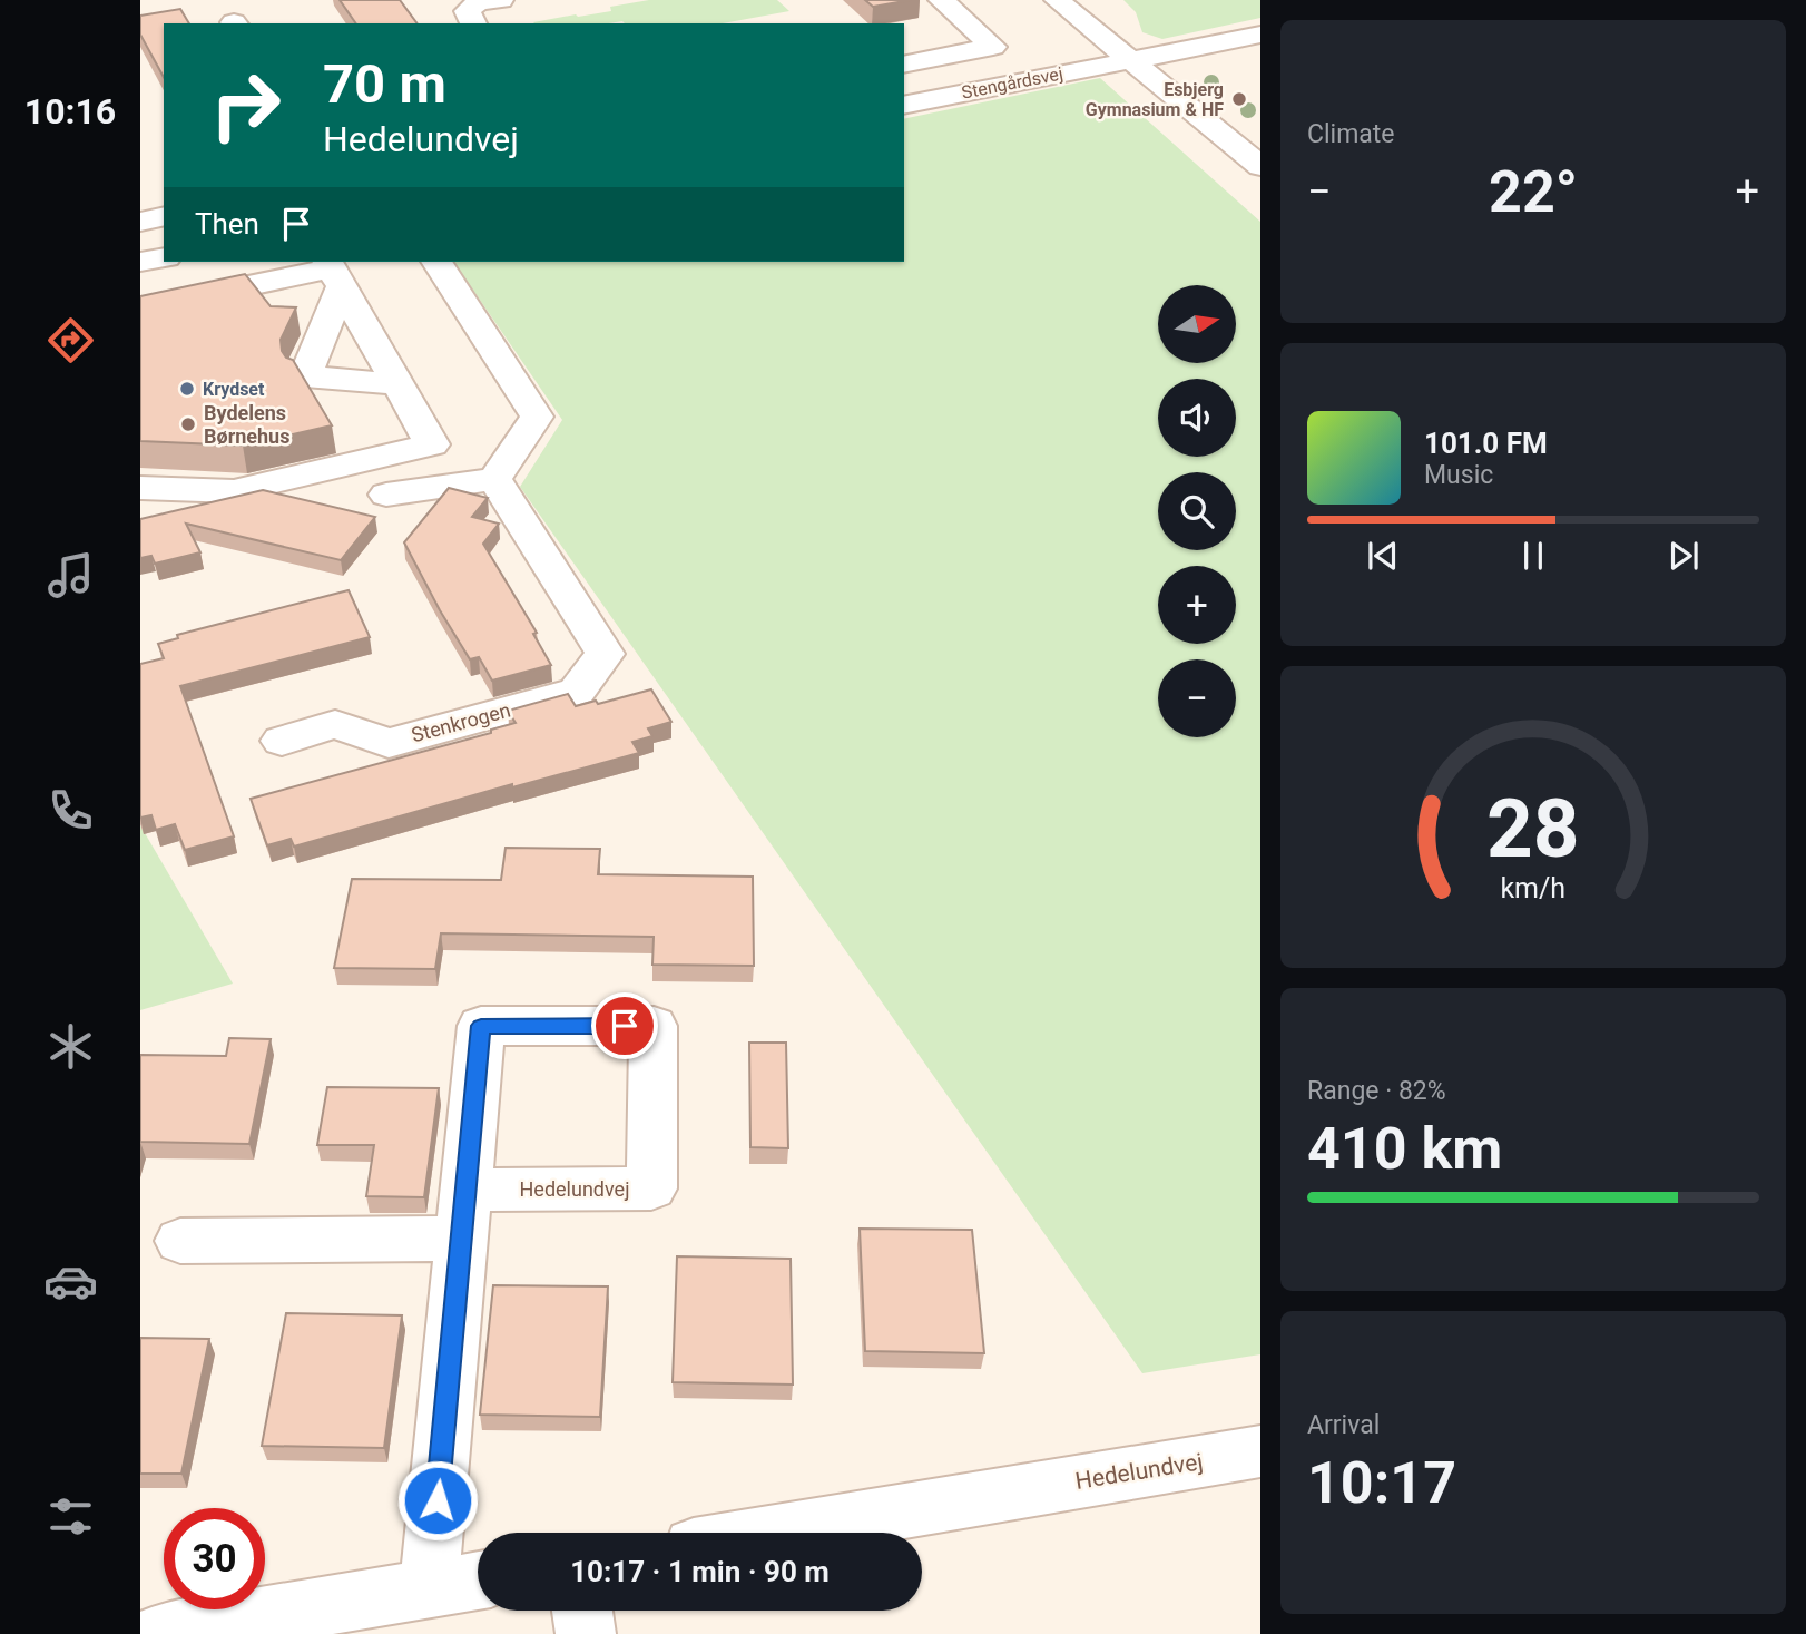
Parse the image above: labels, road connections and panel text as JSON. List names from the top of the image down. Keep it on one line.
{"streets":{"street":["Stengårdsvej","Stenkrogen","Hedelundvej"]},"places":["Esbjerg Gymnasium & HF","Krydset","Bydelens Børnehus"],"north":"right","page":{"tabs":"10:16","tile":["Climate",["Range · 82%","410 km"],["Arrival","10:17"]],"turn":["70 m","Hedelundvej"],"heat":["−","22°","+"],"then":"Then","map_buttons":["+","−"],"song":["101.0 FM","Music"],"limit":"30","trip":"10:17 · 1 min · 90 m","gauge":["28","km/h"]}}
